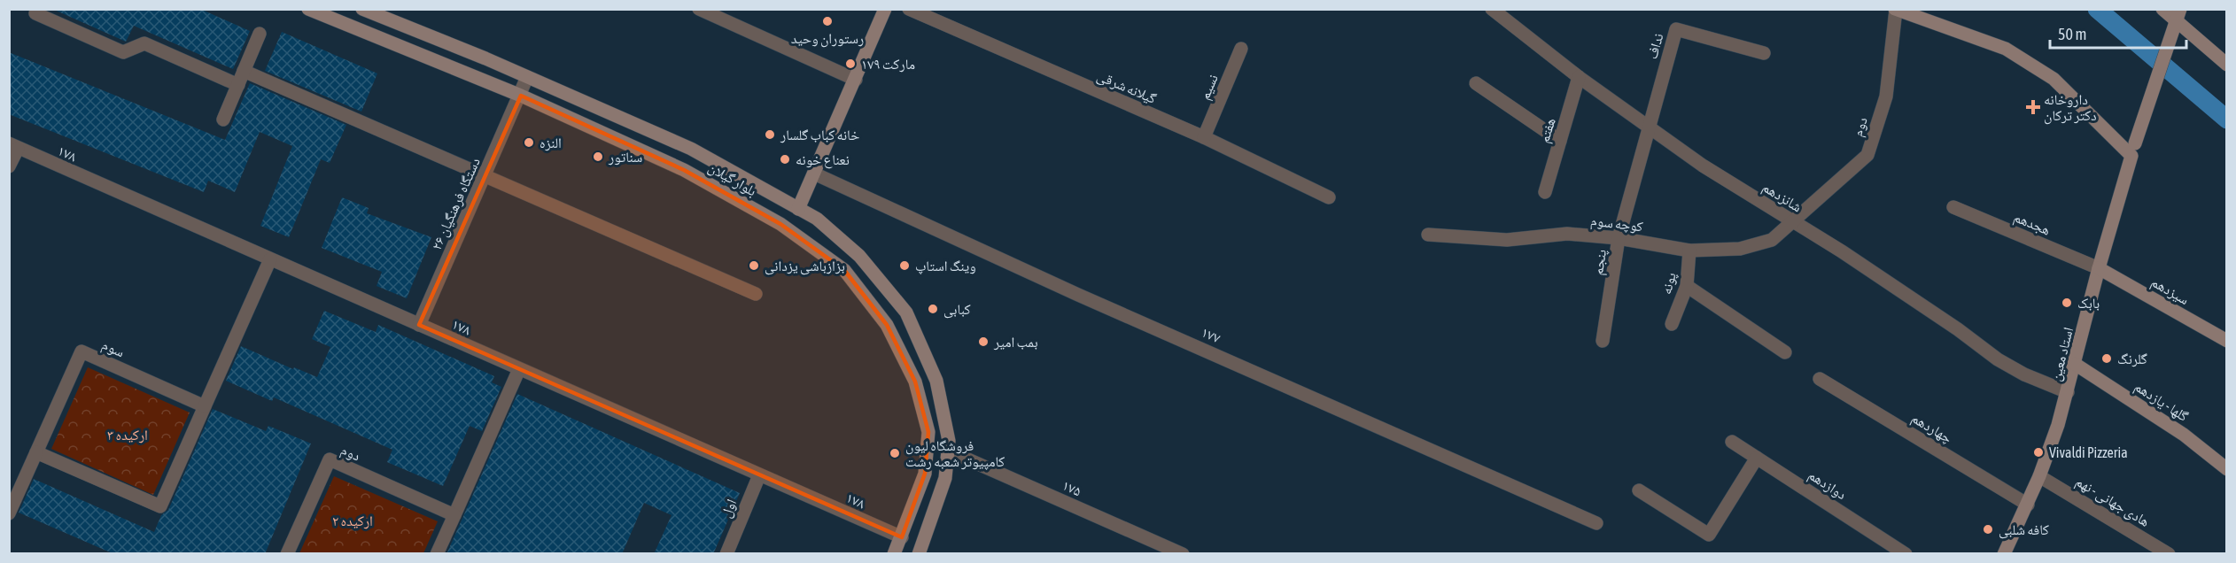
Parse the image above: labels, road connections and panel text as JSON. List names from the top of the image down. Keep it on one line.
{"streets":{"main road":["بلوار گیلان","سیزدهم","استاد معین","گلها - یازدهم"],"street":["نداف","گیلانه شرقی","نسیم","دوم","هفتم","۱۷۸","شانزدهم","۲۶ دستگاه فرهنگیان","کوچه سوم","هجدهم","پنجم","پونه","۱۷۷","سوم","چهاردهم","دوازدهم","۱۷۵","هادی جهانی - نهم","اول"]},"crossings":[["نداف","شانزدهم"],["نداف","پنجم"],["گیلانه شرقی","نسیم"],["دوم","شانزدهم"],["دوم","کوچه سوم"],["هفتم","شانزدهم"],["۱۷۸","بلوار گیلان"],["۱۷۸","۲۶ دستگاه فرهنگیان"],["۱۷۸","اول"],["بلوار گیلان","۲۶ دستگاه فرهنگیان"],["بلوار گیلان","۱۷۵"],["شانزدهم","کوچه سوم"],["شانزدهم","پنجم"],["شانزدهم","استاد معین"],["کوچه سوم","پنجم"],["کوچه سوم","پونه"],["هجدهم","سیزدهم"],["هجدهم","استاد معین"],["سیزدهم","استاد معین"],["استاد معین","گلها - یازدهم"],["استاد معین","چهاردهم"],["استاد معین","هادی جهانی - نهم"]],"parks":["ارکیده ۳","ارکیده ۲"],"places":{"other":["رستوران وحید","۱۷۹ مارکت","خانه کباب گلسار","النزه","سناتور","نعناع خونه","بزازباشی یزدانی","وینگ استاپ","بابک","کبابی","بمب امیر","گلرنگ","Vivaldi Pizzeria","فروشگاه لیون کامپیوتر شعبه رشت","کافه شلبی"],"health":["داروخانه دکتر ترکان"]},"scale_bar":"50 m"}
